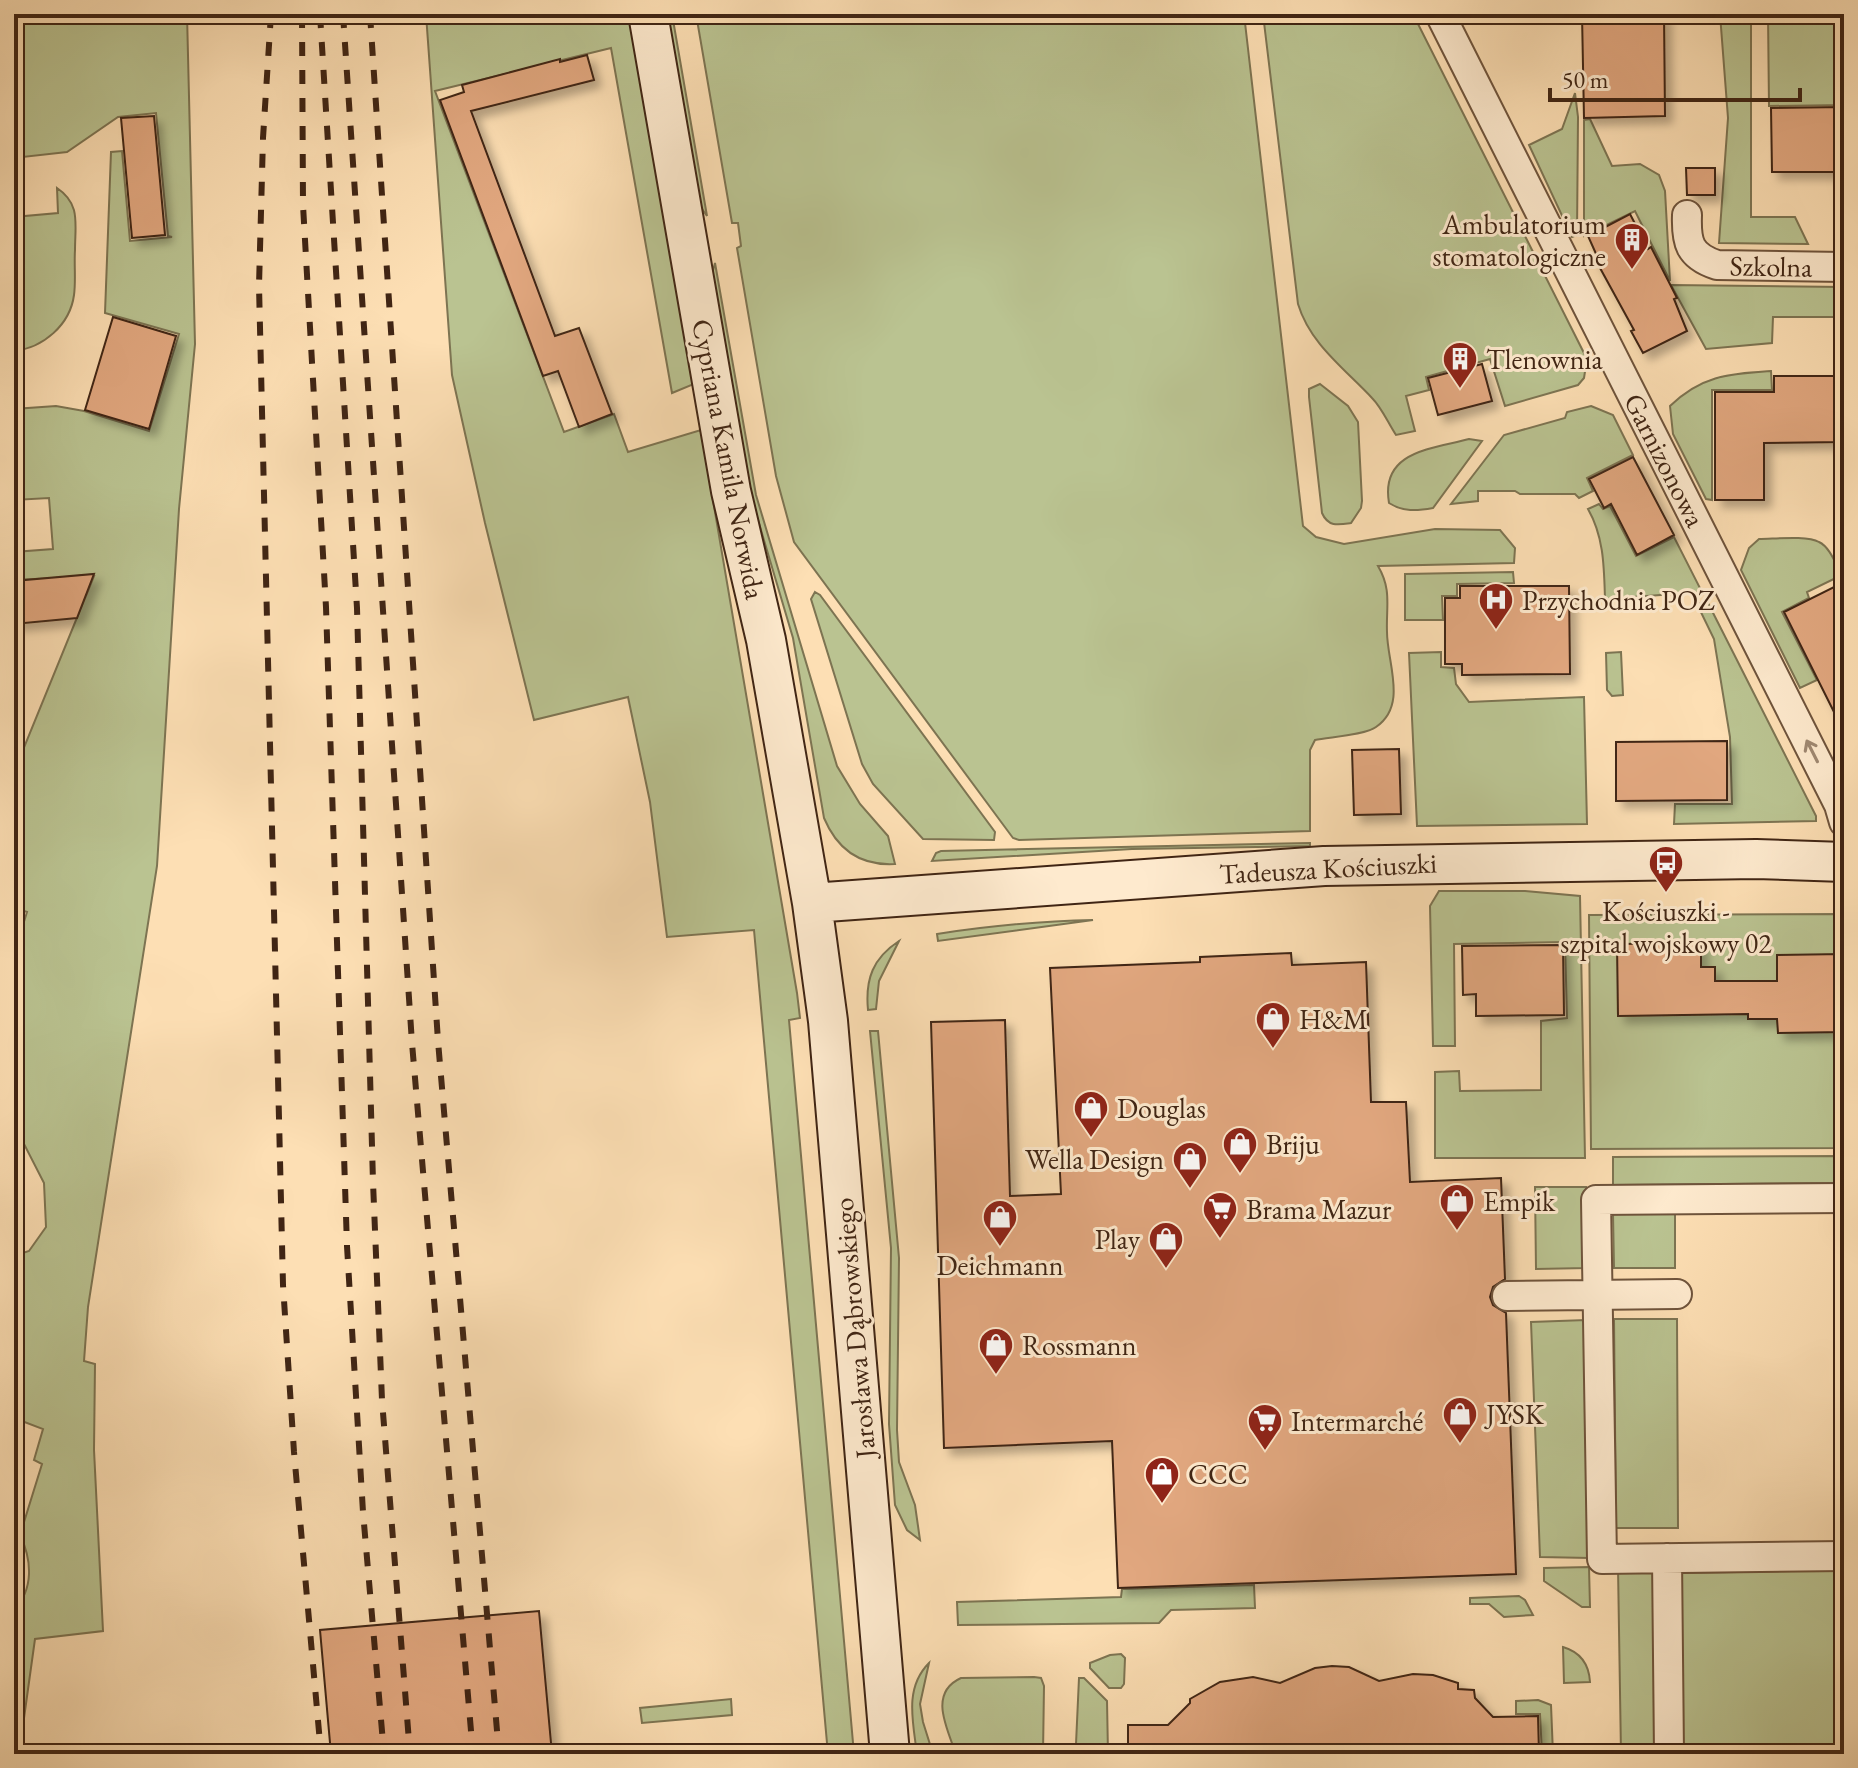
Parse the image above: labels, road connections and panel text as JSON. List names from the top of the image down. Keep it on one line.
{"streets":{"street":["Szkolna","Cypriana Kamila Norwida","Garnizonowa","Tadeusza Kościuszki","Jarosława Dąbrowskiego"]},"crossings":[["Cypriana Kamila Norwida","Tadeusza Kościuszki"],["Cypriana Kamila Norwida","Jarosława Dąbrowskiego"],["Tadeusza Kościuszki","Jarosława Dąbrowskiego"]],"one_way":["Garnizonowa"],"places":{"building":["Ambulatorium stomatologiczne","Tlenownia"],"hospital":["Przychodnia POZ"],"bus stop":["Kościuszki - szpital wojskowy 02"],"shop":["H&M","Douglas","Briju","Wella Design","Empik","Deichmann","Play","Rossmann","JYSK","CCC"],"supermarket":["Brama Mazur","Intermarché"]},"scale_bar":"50 m"}
